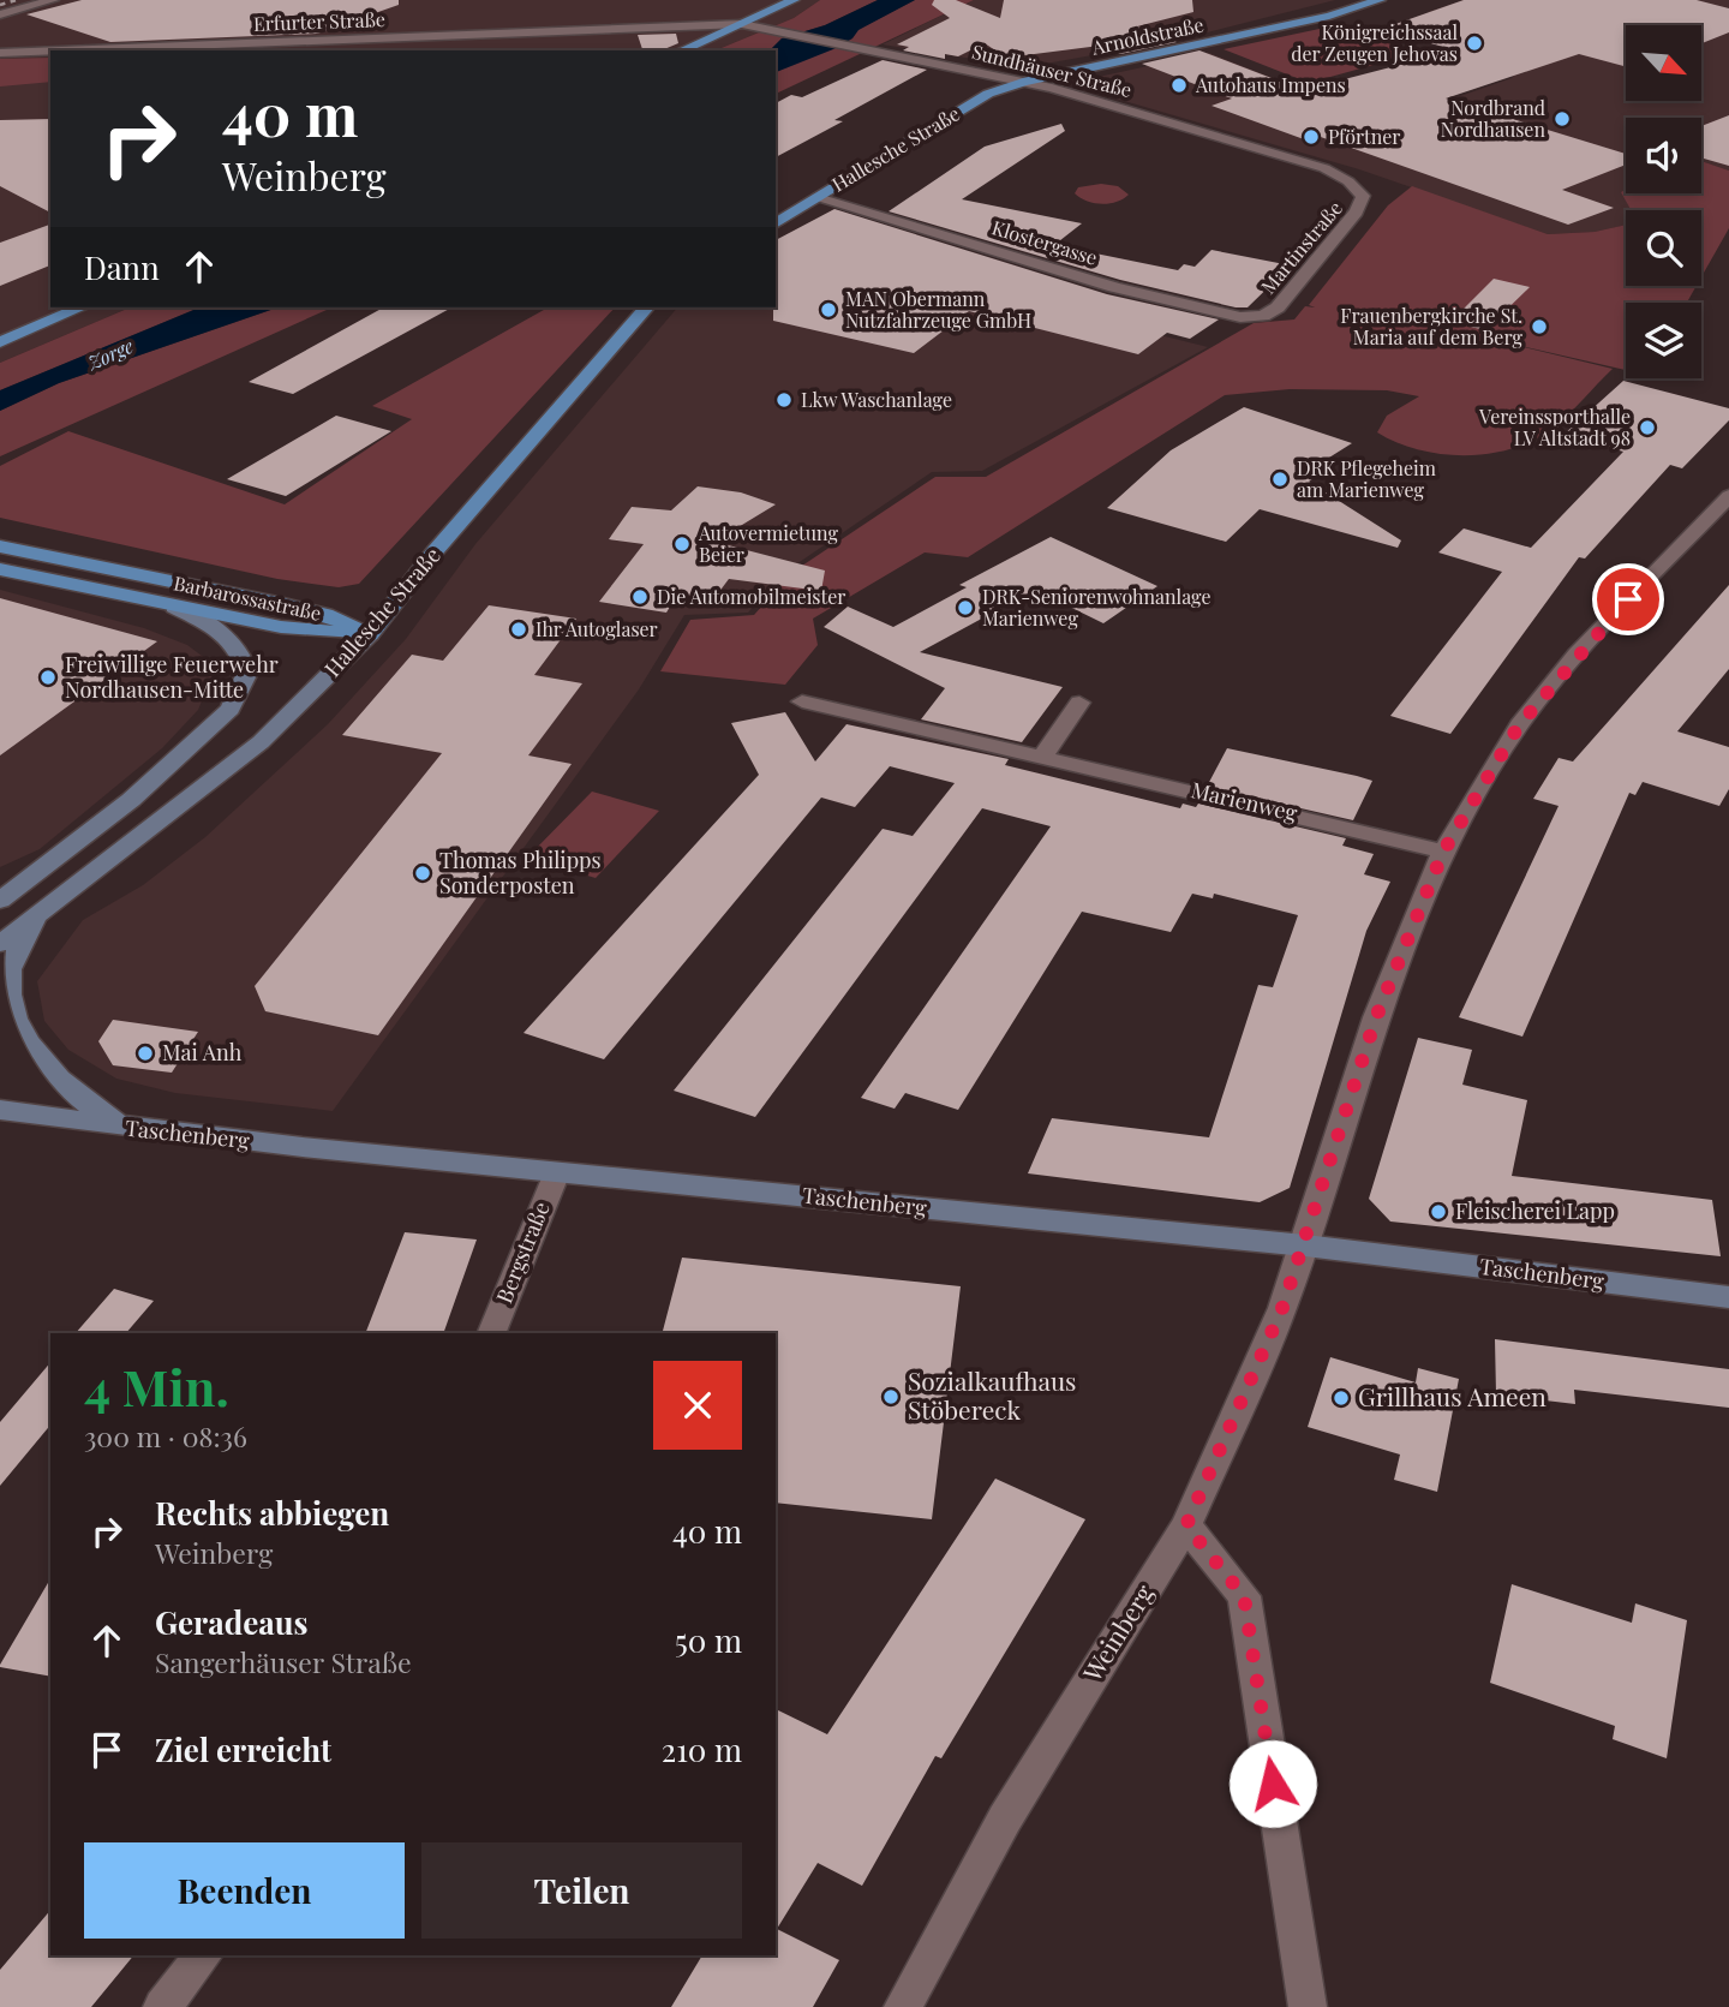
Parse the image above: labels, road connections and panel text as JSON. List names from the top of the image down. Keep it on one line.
{"streets":{"main road":["Arnoldstraße","Hallesche Straße","Barbarossastraße","Taschenberg"],"street":["Erfurter Straße","Sundhäuser Straße","Klostergasse","Martinstraße","Marienweg","Bergstraße","Weinberg"]},"crossings":[["Erfurter Straße","Sundhäuser Straße"],["Arnoldstraße","Sundhäuser Straße"],["Arnoldstraße","Hallesche Straße"],["Sundhäuser Straße","Hallesche Straße"],["Sundhäuser Straße","Martinstraße"],["Hallesche Straße","Klostergasse"],["Hallesche Straße","Barbarossastraße"],["Klostergasse","Martinstraße"],["Marienweg","Weinberg"],["Taschenberg","Bergstraße"],["Taschenberg","Weinberg"]],"water":["Zorge"],"places":["Königreichssaal der Zeugen Jehovas","Autohaus Impens","Nordbrand Nordhausen","Pförtner","MAN Obermann Nutzfahrzeuge GmbH","Frauenbergkirche St. Maria auf dem Berg","Lkw Waschanlage","Vereinssporthalle LV Altstadt 98","DRK Pflegeheim am Marienweg","Autovermietung Beier","Die Automobilmeister","DRK-Seniorenwohnanlage Marienweg","Ihr Autoglaser","Freiwillige Feuerwehr Nordhausen-Mitte","Thomas Philipps Sonderposten","Mai Anh","Fleischerei Lapp","Sozialkaufhaus Stöbereck","Grillhaus Ameen"],"north":"bottom right","page":{"turn":["40 m","Weinberg"],"then":"Dann","heading":["4 Min.","300 m · 08:36"],"list":[{"name":"Rechts abbiegen","note":"Weinberg","value":"40 m"},{"name":"Geradeaus","note":"Sangerhäuser Straße","value":"50 m"},{"name":"Ziel erreicht","value":"210 m"}],"buttons":["Beenden","Teilen"]}}
